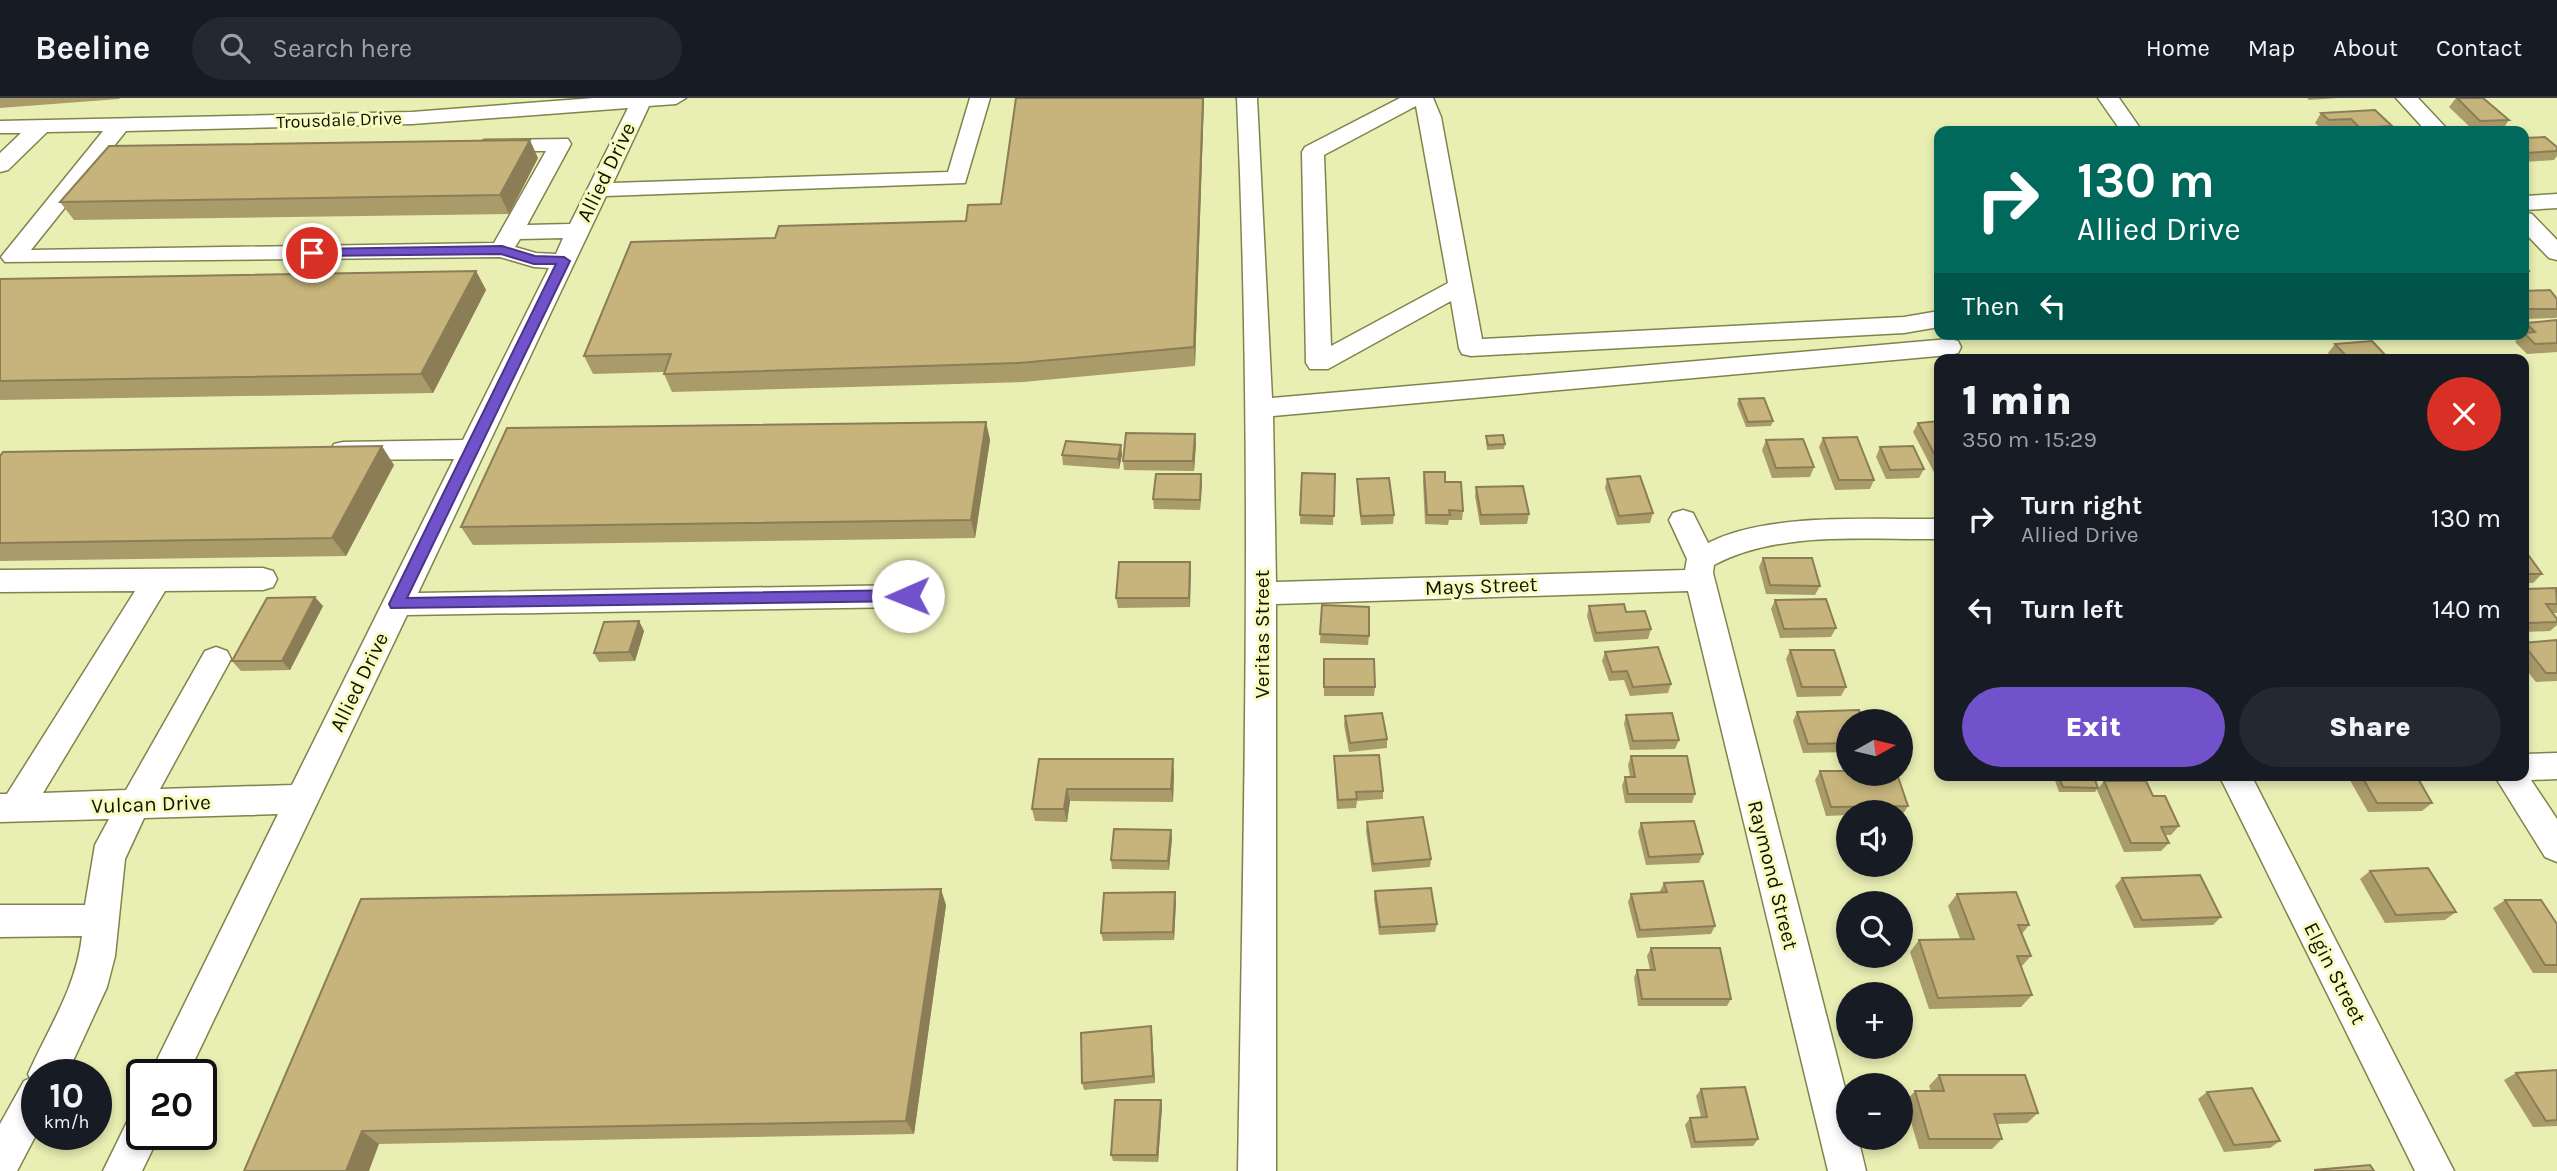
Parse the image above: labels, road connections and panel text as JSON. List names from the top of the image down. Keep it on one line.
{"streets":{"street":["Trousdale Drive","Allied Drive","Mays Street","Veritas Street","Vulcan Drive","Raymond Street","Elgin Street"]},"crossings":[["Trousdale Drive","Allied Drive"],["Allied Drive","Vulcan Drive"],["Mays Street","Veritas Street"],["Mays Street","Raymond Street"]],"north":"right","page":{"header":"Beeline","search":"Search here","nav":["Home","Map","About","Contact"],"turn":["130 m","Allied Drive"],"then":"Then","heading":["1 min","350 m · 15:29"],"list":[{"name":"Turn right","note":"Allied Drive","value":"130 m"},{"name":"Turn left","value":"140 m"}],"buttons":["Exit","Share"],"map_buttons":["+","−"],"speed":"10 km/h","limit":"20"}}
